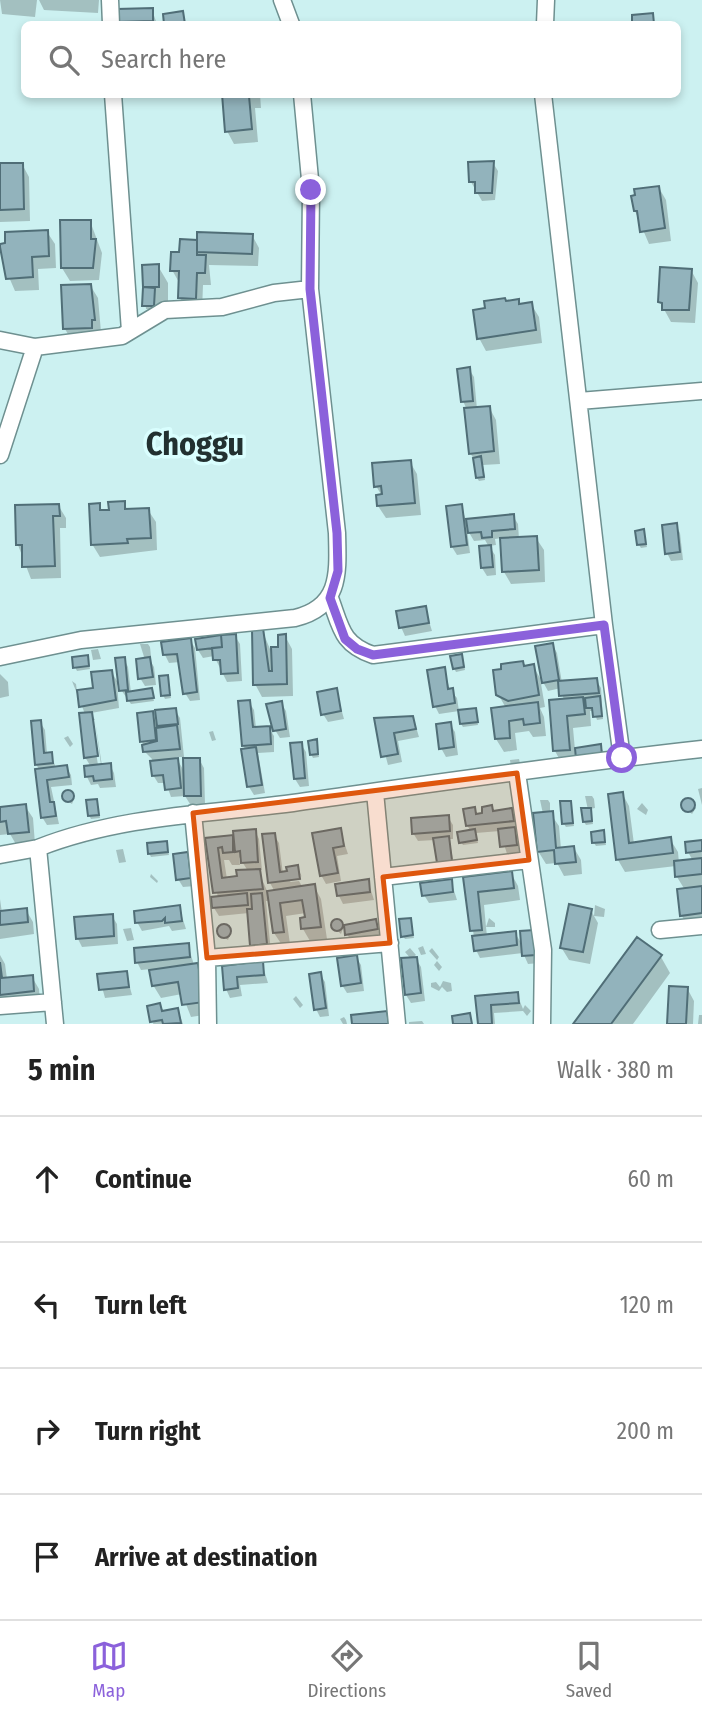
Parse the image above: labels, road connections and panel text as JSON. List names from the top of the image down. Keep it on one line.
{"districts":["Choggu"],"page":{"search":"Search here","heading":["5 min","Walk · 380 m"],"list":[["Continue","60 m"],["Turn left","120 m"],["Turn right","200 m"],"Arrive at destination"],"nav":["Map","Directions","Saved"]}}
